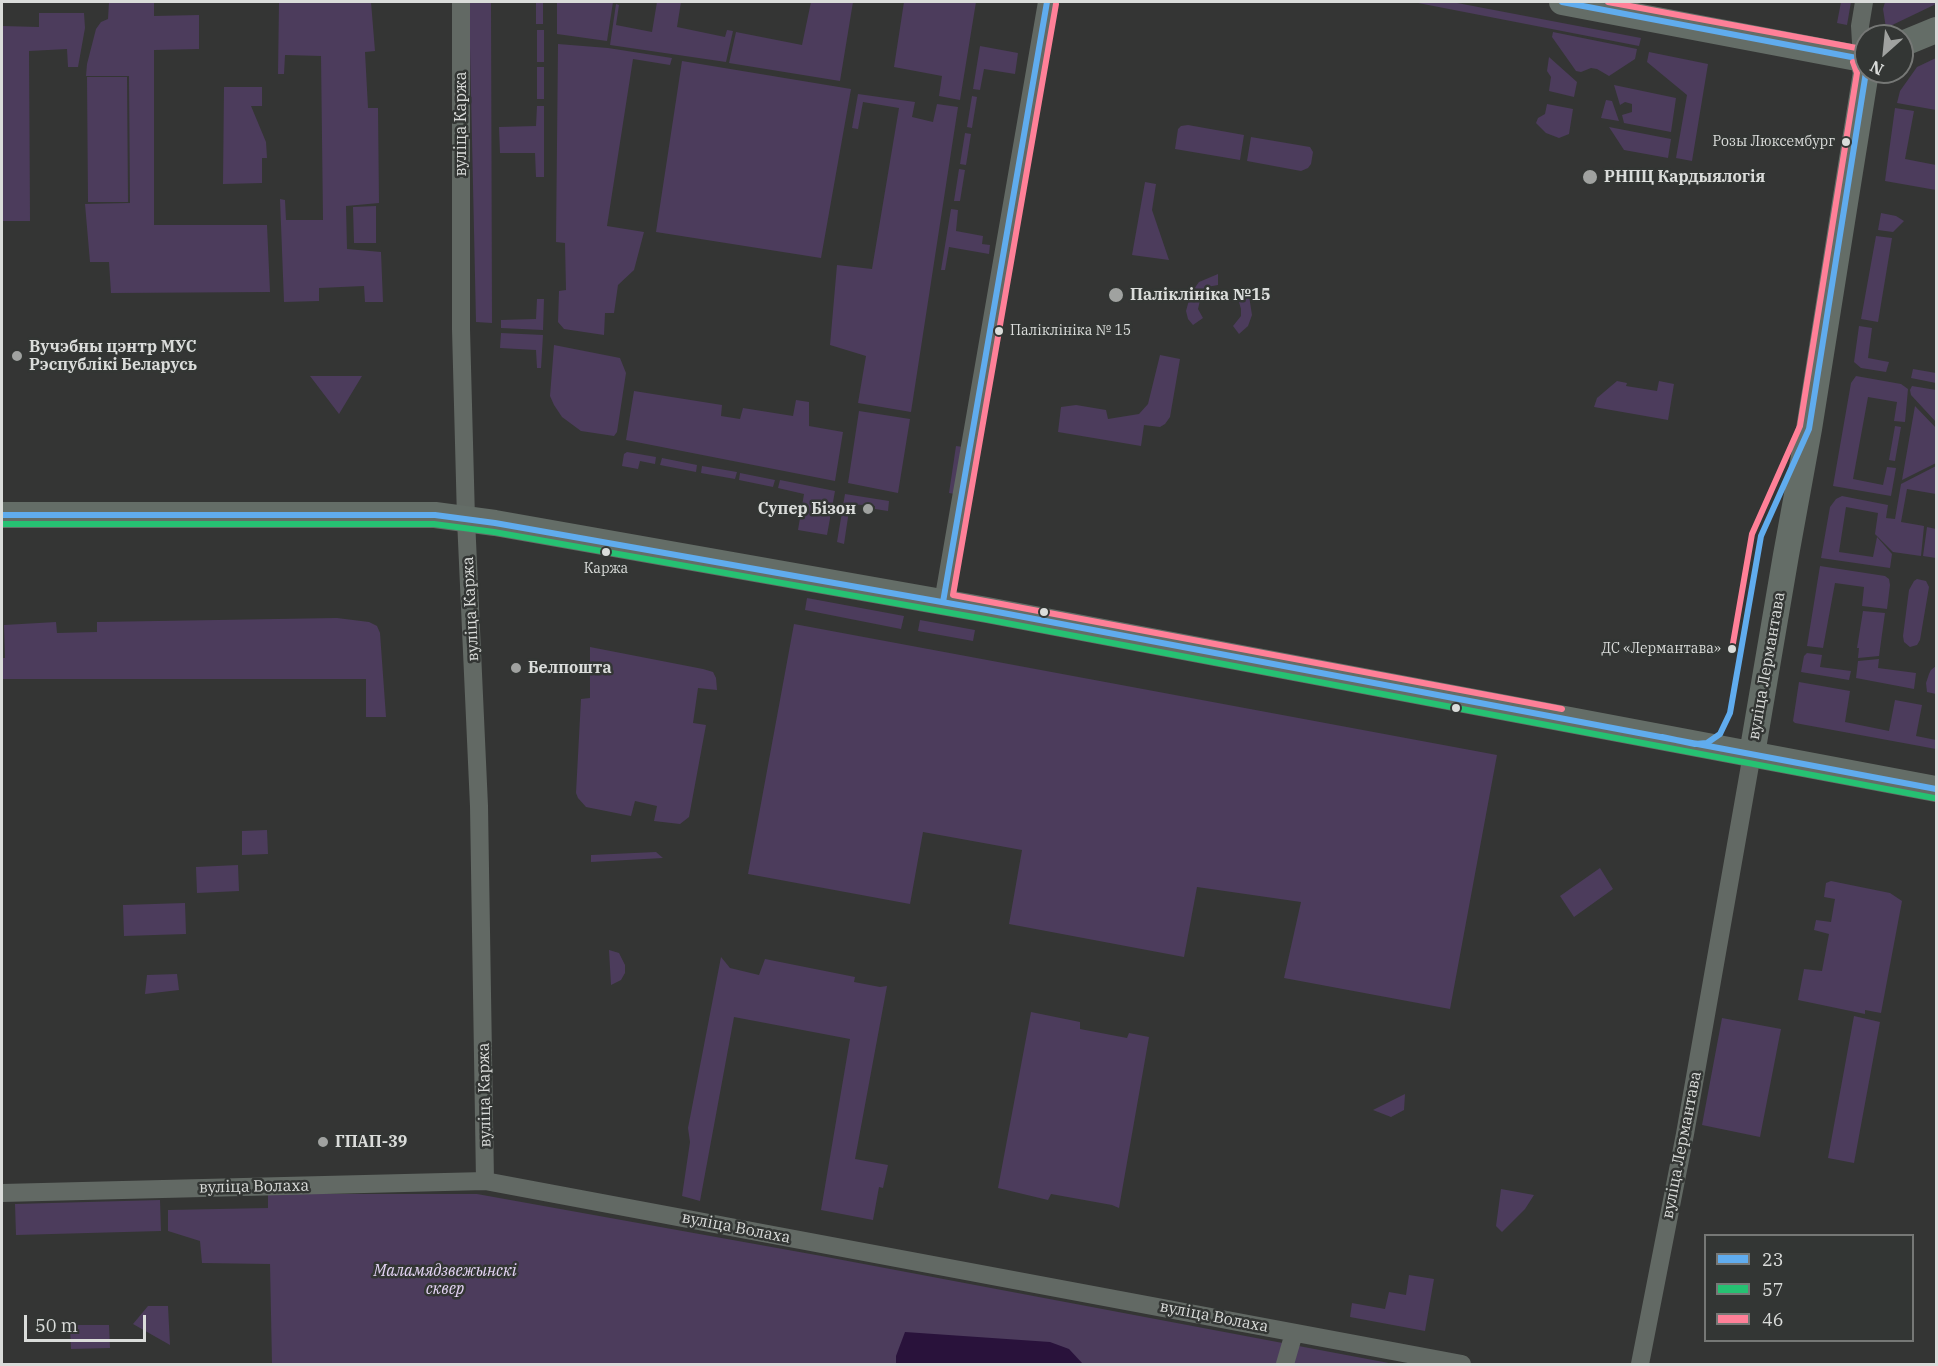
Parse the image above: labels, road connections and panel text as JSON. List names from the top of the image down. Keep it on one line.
{"streets":{"main road":["вуліца Лермантава"],"street":["вуліца Каржа","вуліца Волаха"]},"crossings":[["вуліца Каржа","вуліца Волаха"]],"parks":["Маламядзвежынскі сквер"],"places":["Розы Люксембург","РНПЦ Кардыялогія","Паліклініка №15","Паліклініка № 15","Вучэбны цэнтр МУС Рэспублікі Беларусь","Супер Бізон","Каржа","ДС «Лермантава»","Белпошта","ГПАП-39"],"lines":["transit line 23","transit line 46","transit line 57"],"legend":["23","57","46"],"scale_bar":"50 m","north":"bottom left"}
